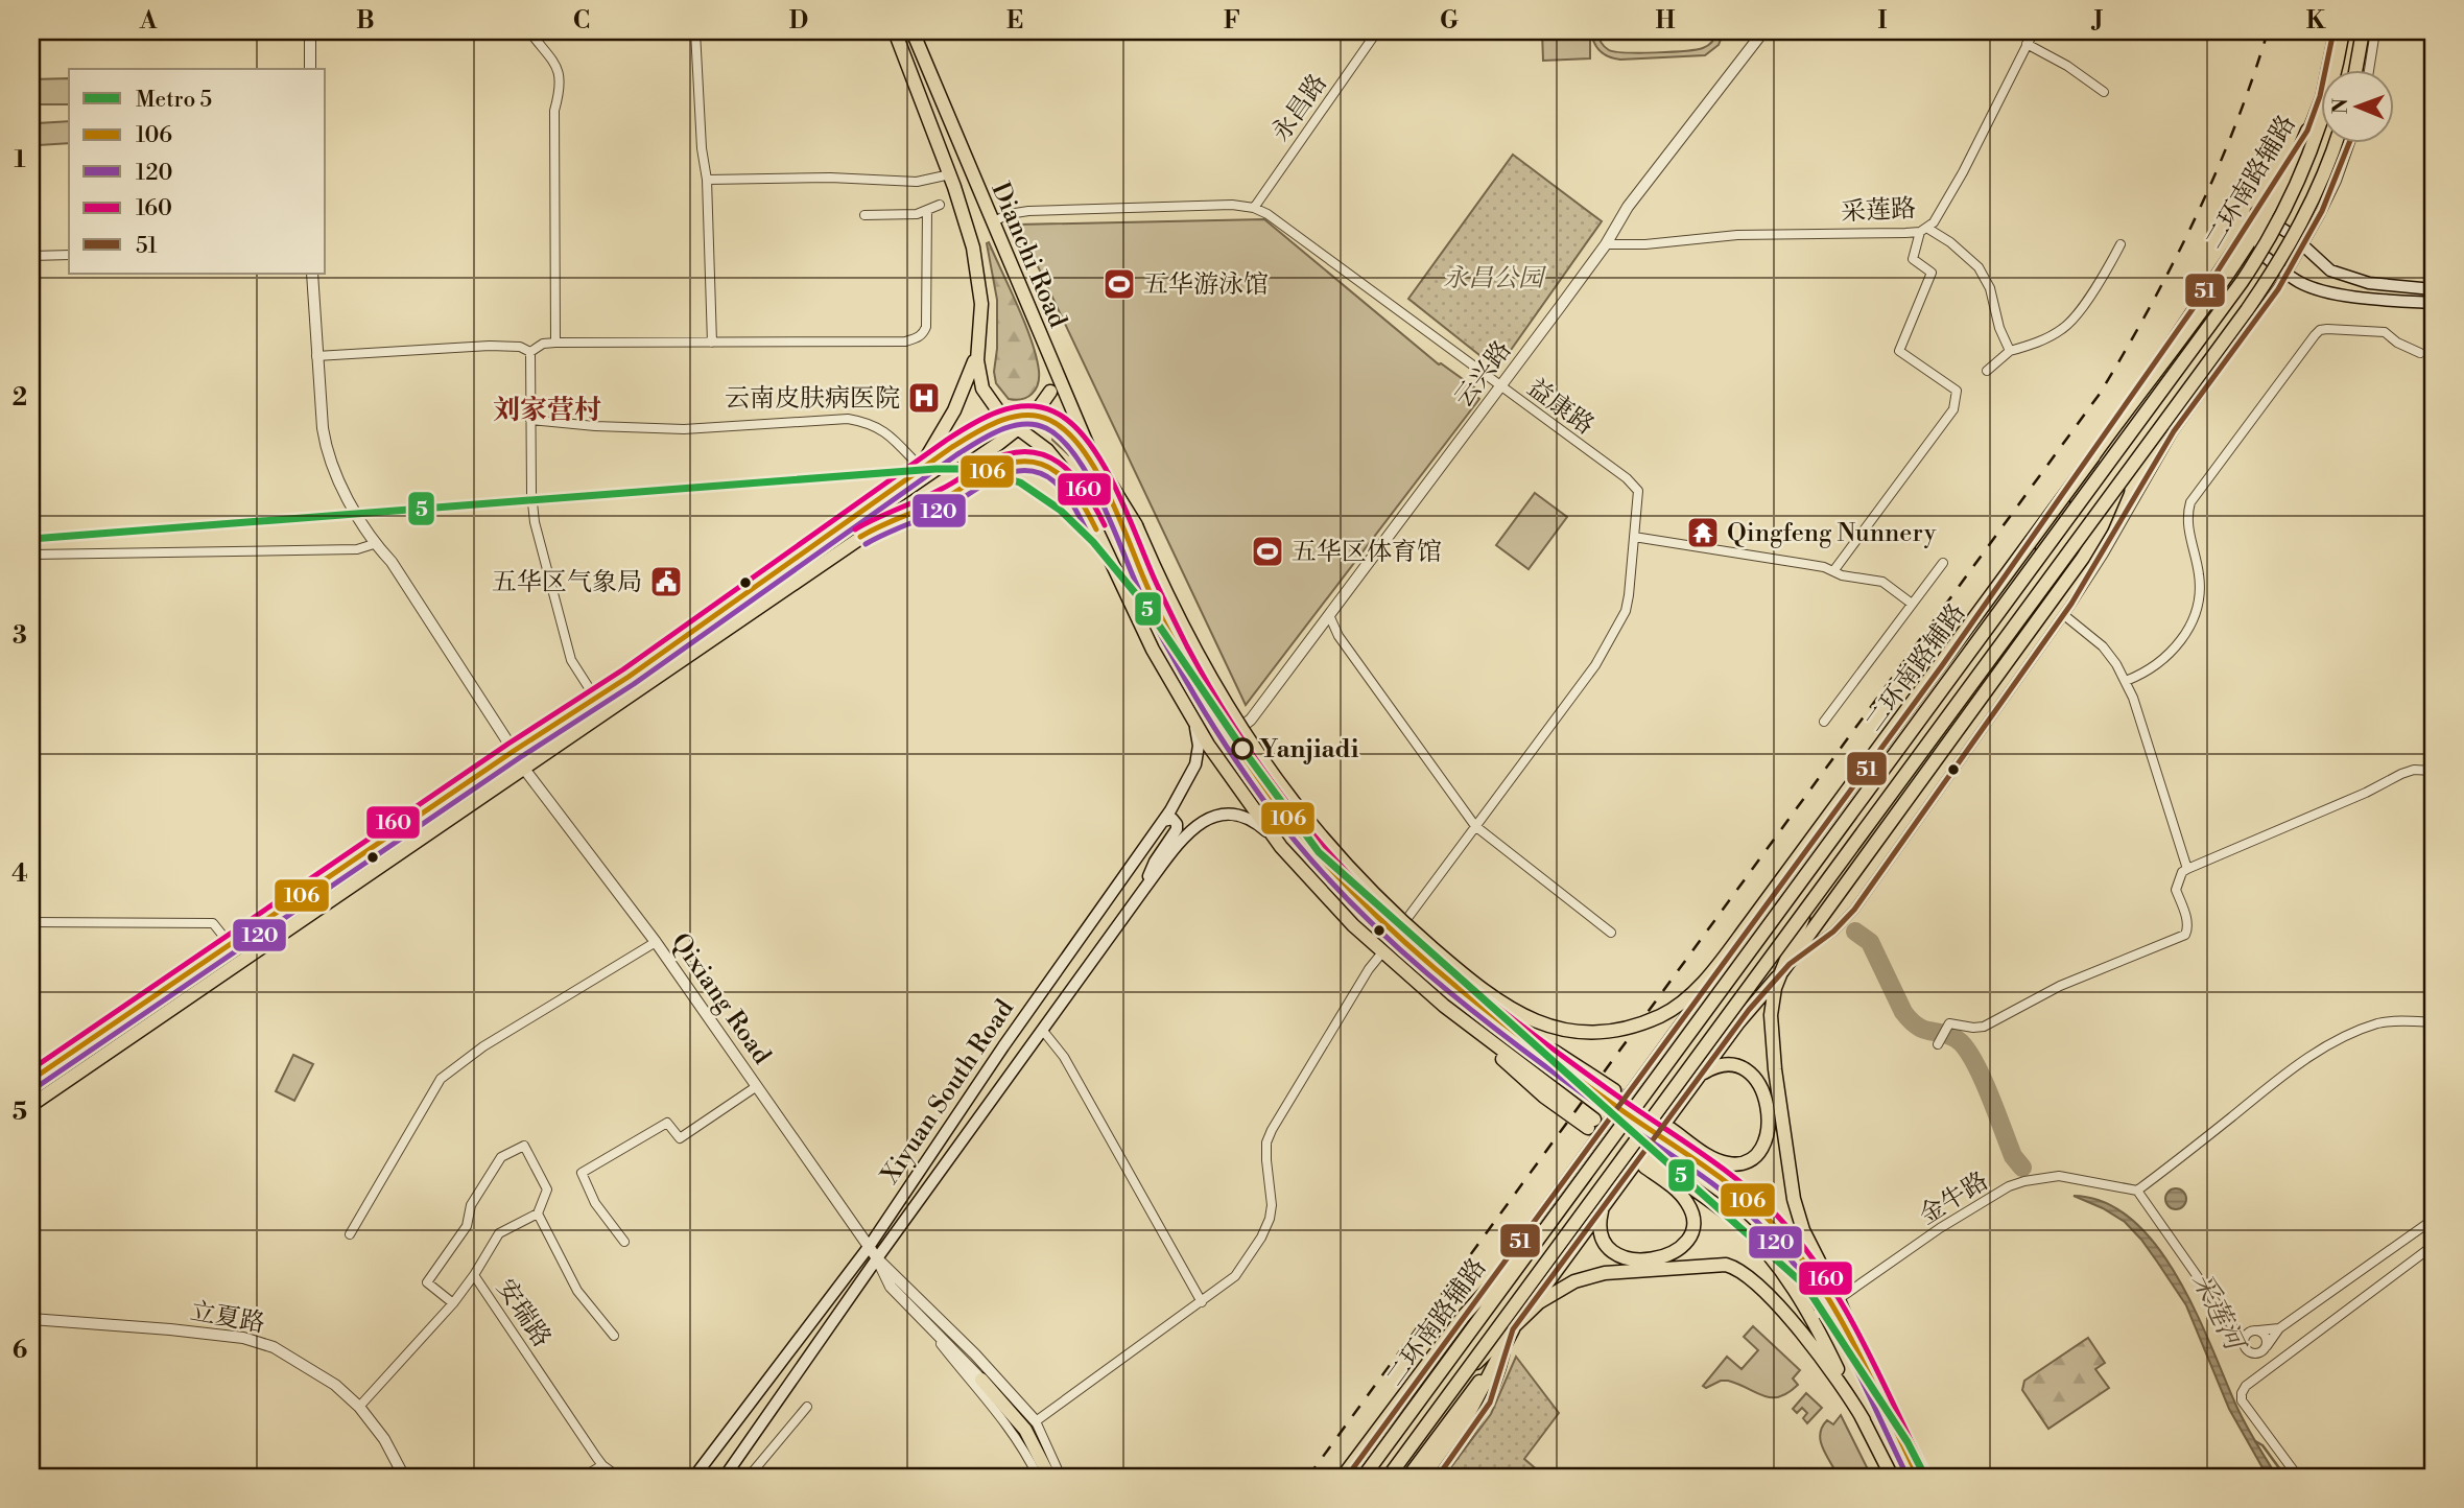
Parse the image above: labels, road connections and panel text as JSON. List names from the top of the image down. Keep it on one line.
{"streets":{"main road":["Dianchi Road","Xiyuan South Road"],"street":["永昌路","二环南路辅路","采莲路","云兴路","益康路","Qixiang Road","金牛路","安瑞路","立夏路"]},"crossings":[["永昌路","益康路"],["采莲路","云兴路"],["Dianchi Road","益康路"],["Dianchi Road","Xiyuan South Road"],["云兴路","益康路"],["Qixiang Road","Xiyuan South Road"],["安瑞路","立夏路"]],"districts":["刘家营村"],"water":["采莲河"],"parks":["永昌公园"],"places":{"sports":["五华游泳馆","五华区体育馆"],"hospital":["云南皮肤病医院"],"temple":["Qingfeng Nunnery"],"public building":["五华区气象局"],"other":["Yanjiadi"]},"lines":["transit line 51","transit line 160","transit line 106","transit line 120","metro line 5"],"legend":["Metro 5","106","120","160","51"],"north":"left","grid":{"columns":["A","B","C","D","E","F","G","H","I","J","K"],"rows":["1","2","3","4","5","6"]}}
